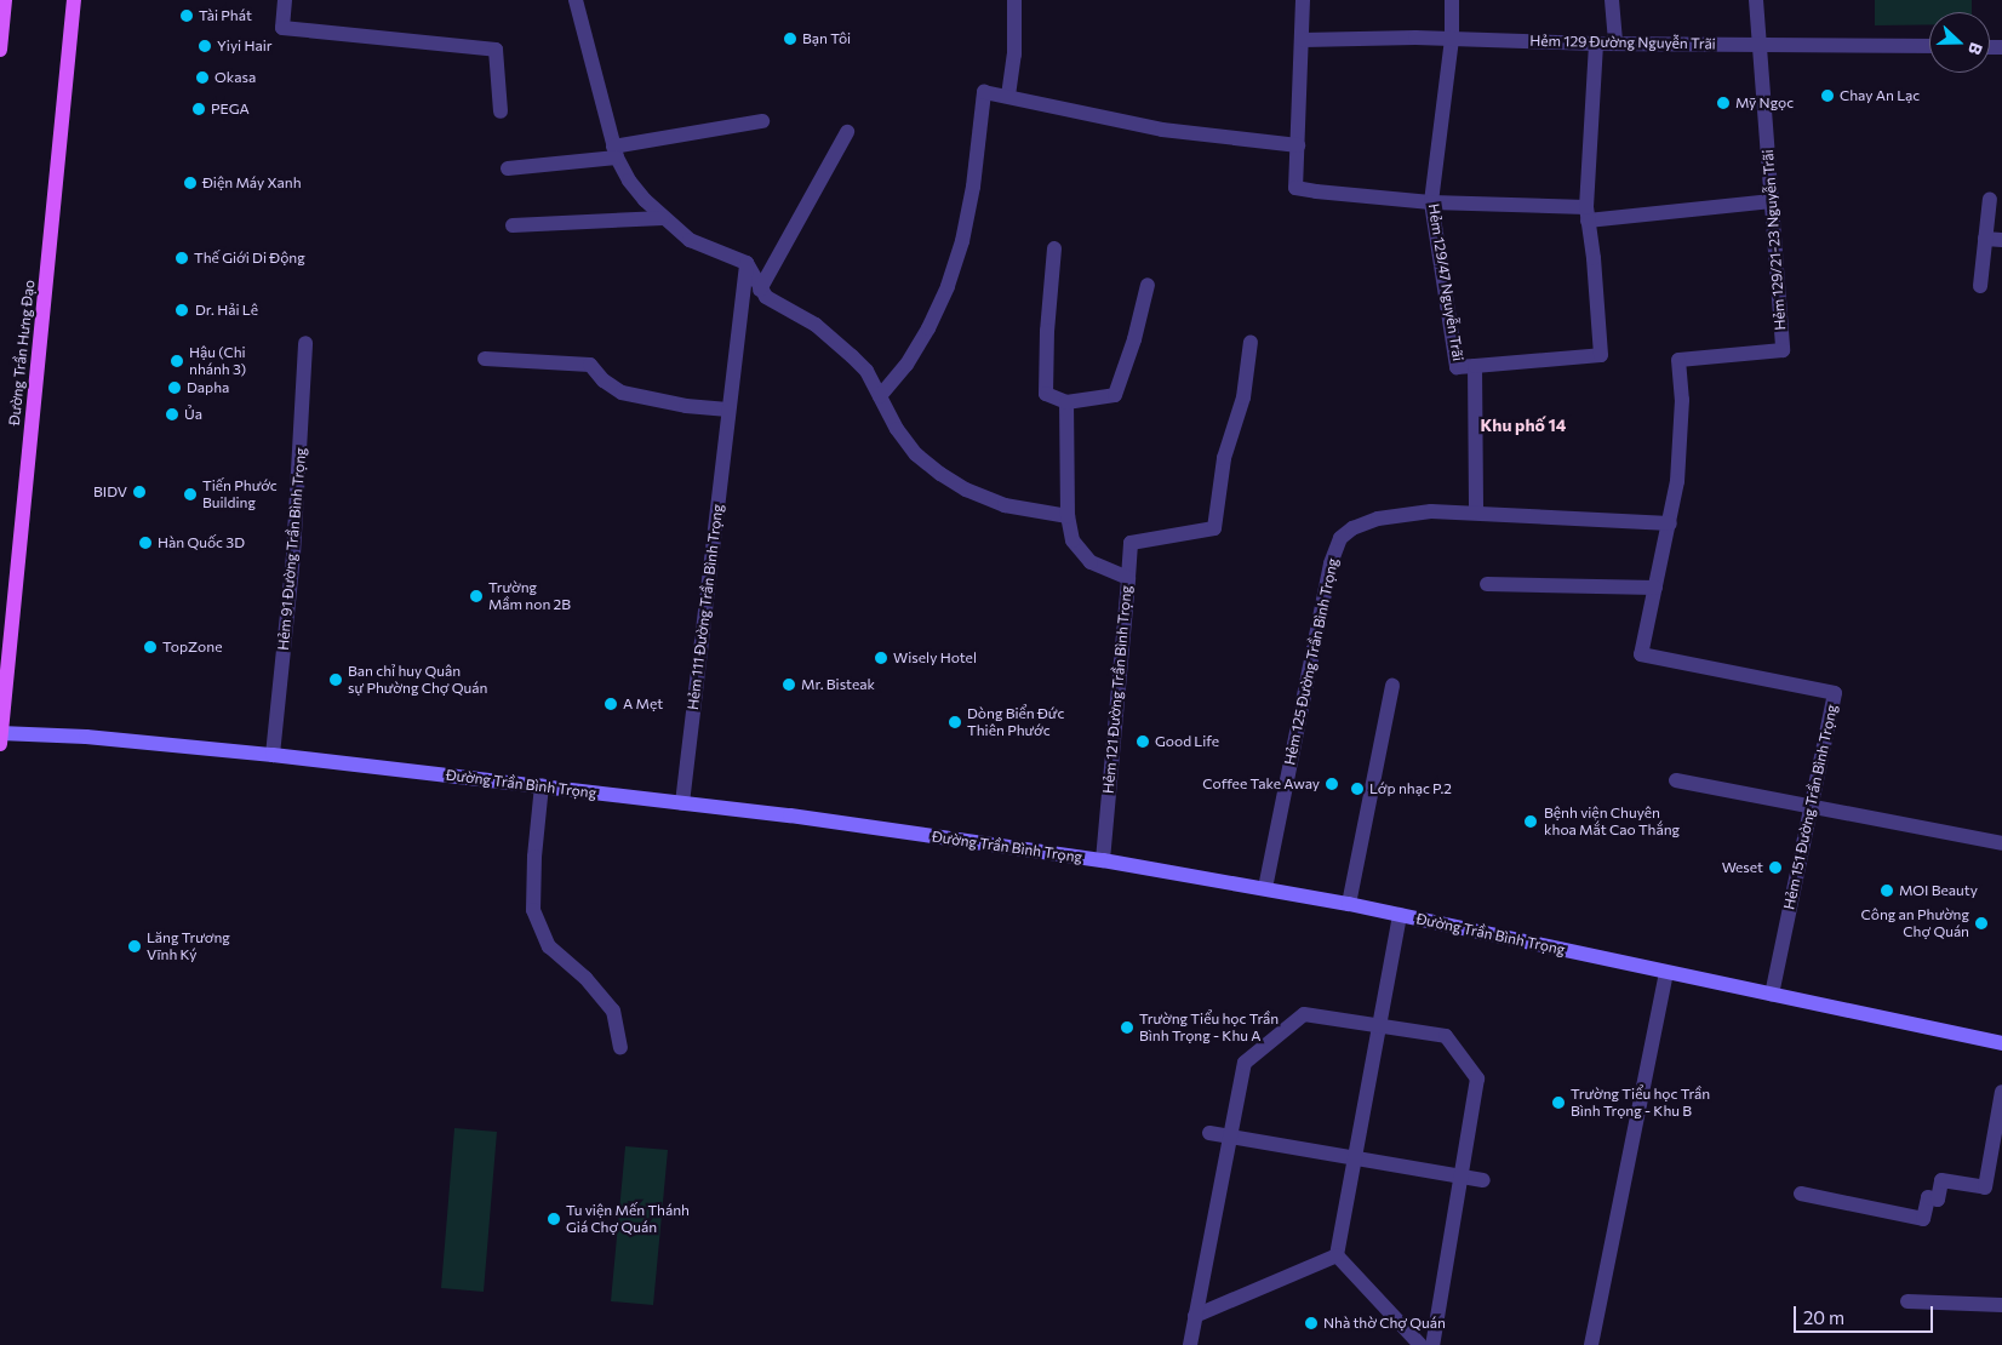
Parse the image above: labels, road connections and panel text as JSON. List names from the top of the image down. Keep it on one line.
{"streets":{"main road":["Đường Trần Hưng Đạo"],"street":["Đường Trần Bình Trọng"],"lane":["Hẻm 129 Đường Nguyễn Trãi","Hẻm 129/21-23 Nguyễn Trãi","Hẻm 129/47 Nguyễn Trãi","Hẻm 91 Đường Trần Bình Trọng","Hẻm 111 Đường Trần Bình Trọng","Hẻm 125 Đường Trần Bình Trọng","Hẻm 121 Đường Trần Bình Trọng","Hẻm 151 Đường Trần Bình Trọng"]},"crossings":[["Hẻm 129 Đường Nguyễn Trãi","Hẻm 129/21-23 Nguyễn Trãi"],["Hẻm 129 Đường Nguyễn Trãi","Hẻm 129/47 Nguyễn Trãi"],["Hẻm 129/21-23 Nguyễn Trãi","Hẻm 125 Đường Trần Bình Trọng"],["Hẻm 129/21-23 Nguyễn Trãi","Hẻm 151 Đường Trần Bình Trọng"],["Hẻm 129/47 Nguyễn Trãi","Hẻm 125 Đường Trần Bình Trọng"],["Đường Trần Hưng Đạo","Đường Trần Bình Trọng"],["Hẻm 91 Đường Trần Bình Trọng","Đường Trần Bình Trọng"],["Hẻm 111 Đường Trần Bình Trọng","Đường Trần Bình Trọng"],["Hẻm 125 Đường Trần Bình Trọng","Đường Trần Bình Trọng"],["Hẻm 125 Đường Trần Bình Trọng","Hẻm 151 Đường Trần Bình Trọng"],["Hẻm 121 Đường Trần Bình Trọng","Đường Trần Bình Trọng"],["Đường Trần Bình Trọng","Hẻm 151 Đường Trần Bình Trọng"]],"districts":["Khu phố 14"],"places":["Tài Phát","Bạn Tôi","Yiyi Hair","Okasa","Chay An Lạc","Mỹ Ngọc","PEGA","Điện Máy Xanh","Thế Giới Di Động","Dr. Hải Lê","Hậu (Chi nhánh 3)","Dapha","Ủa","BIDV","Tiến Phước Building","Hàn Quốc 3D","Trường Mầm non 2B","TopZone","Wisely Hotel","Ban chỉ huy Quân sự Phường Chợ Quán","Mr. Bisteak","A Mẹt","Dòng Biển Đức Thiên Phước","Good Life","Coffee Take Away","Lớp nhạc P.2","Bệnh viện Chuyên khoa Mắt Cao Thắng","Weset","MOI Beauty","Công an Phường Chợ Quán","Lăng Trương Vĩnh Ký","Trường Tiểu học Trần Bình Trọng - Khu A","Trường Tiểu học Trần Bình Trọng - Khu B","Tu viện Mến Thánh Giá Chợ Quán","Nhà thờ Chợ Quán"],"scale_bar":"20 m","north":"right"}
